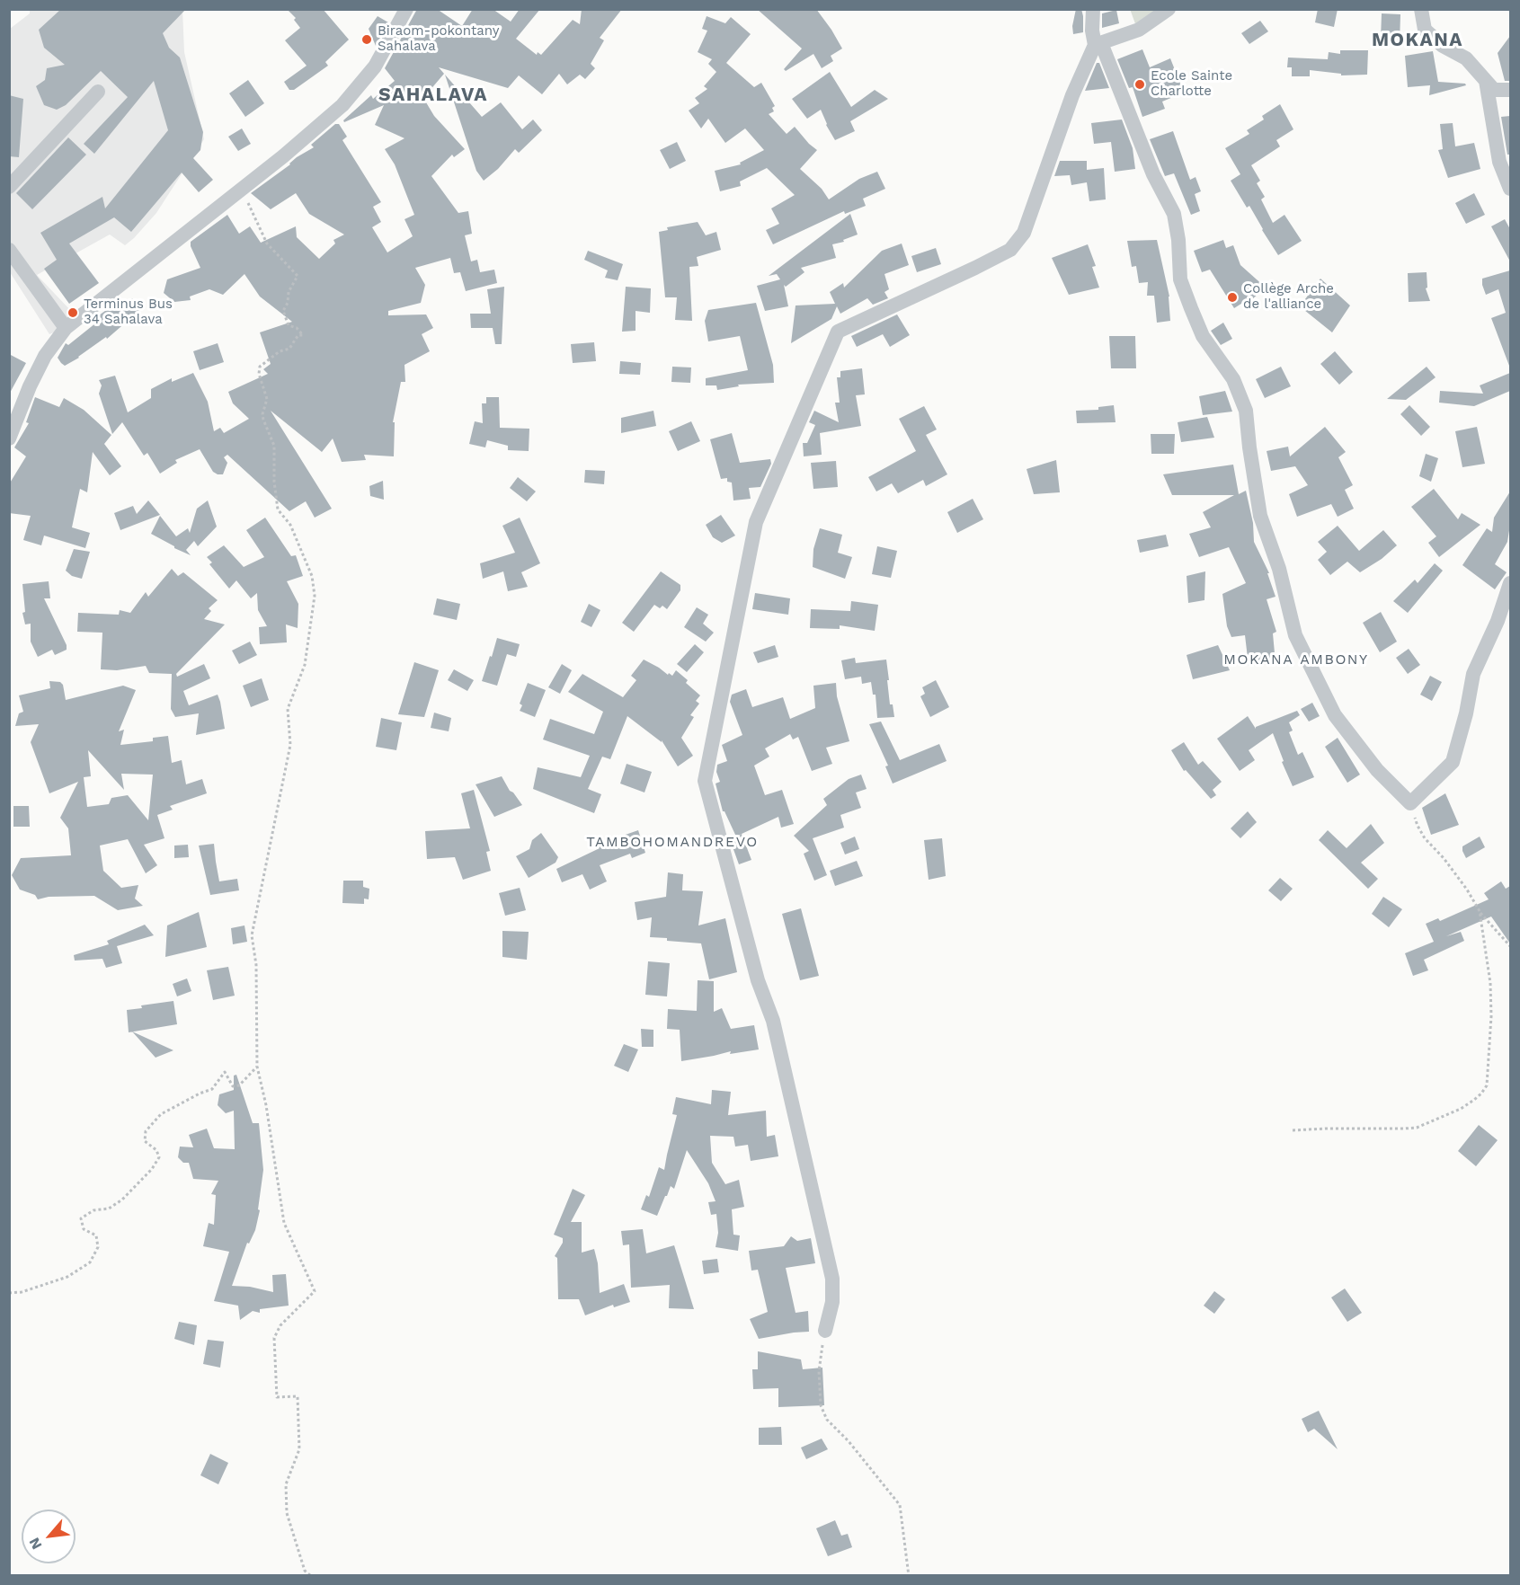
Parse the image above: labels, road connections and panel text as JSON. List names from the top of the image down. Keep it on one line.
{"districts":["MOKANA","SAHALAVA","MOKANA AMBONY","TAMBOHOMANDREVO"],"places":["Biraom-pokontany Sahalava","Ecole Sainte Charlotte","Collège Arche de l'alliance","Terminus Bus 34 Sahalava"],"north":"bottom left"}
